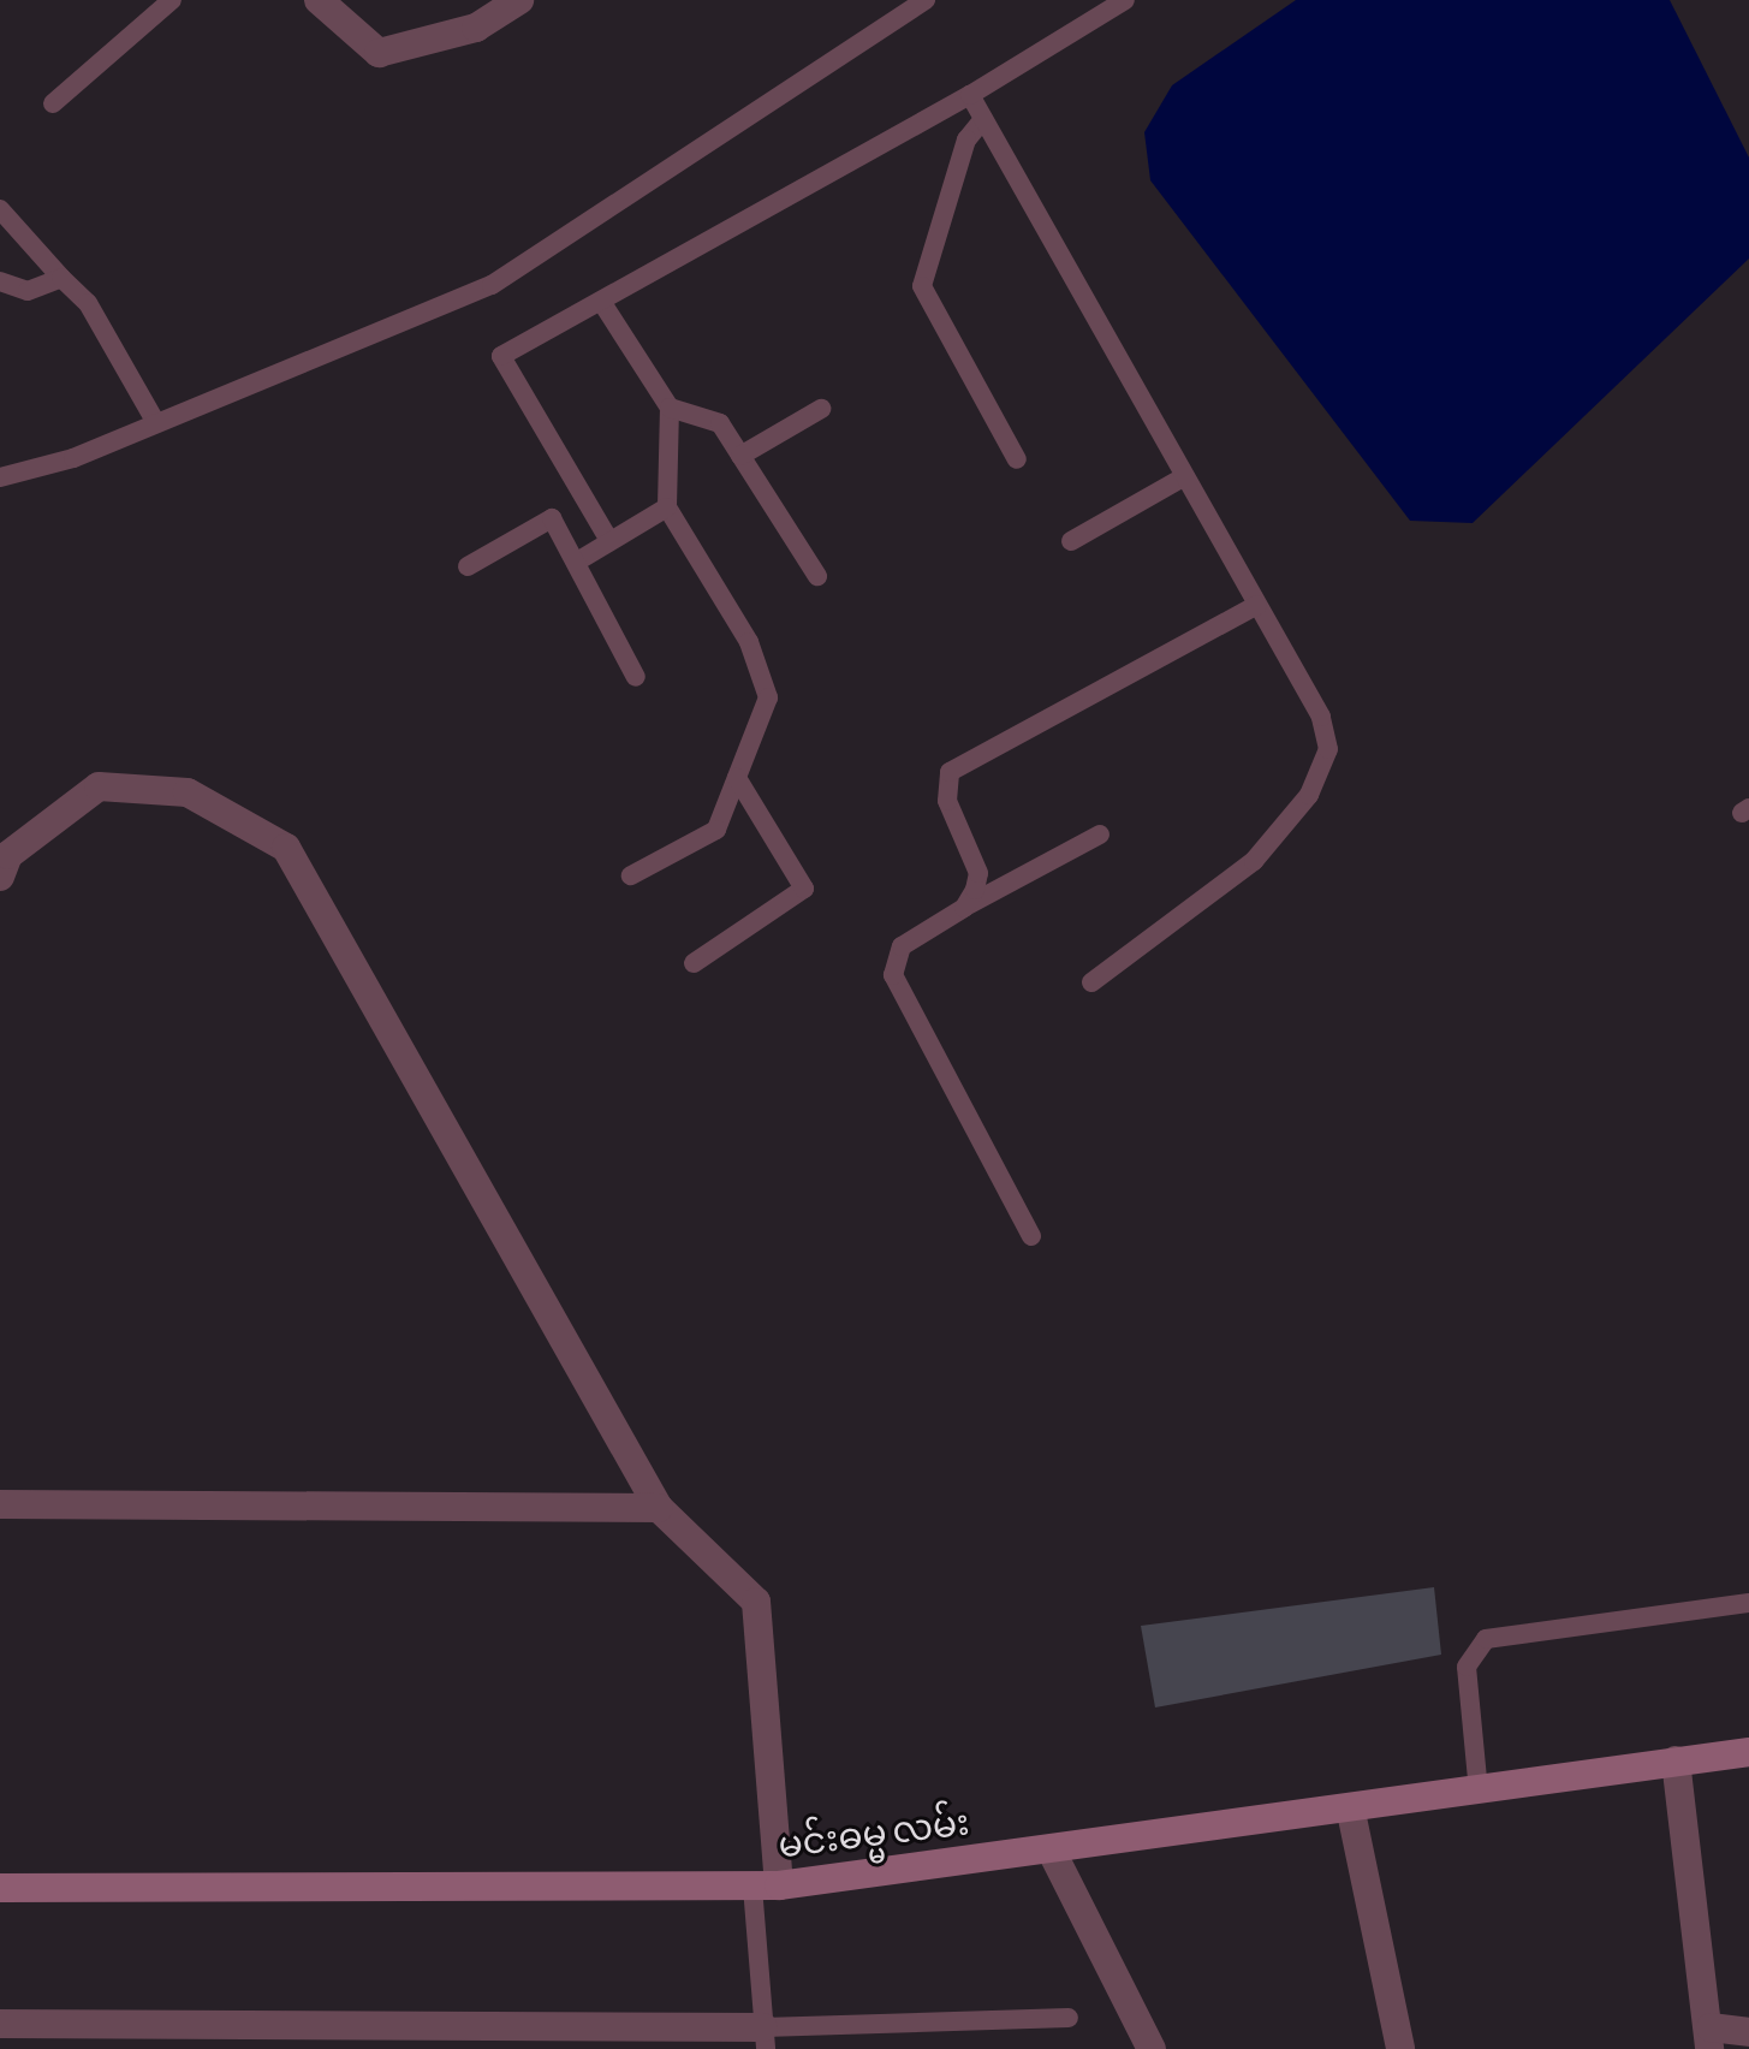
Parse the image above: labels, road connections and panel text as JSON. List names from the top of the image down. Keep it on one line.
{"streets":{"main road":["မင်းဓမ္မ လမ်း"]}}
